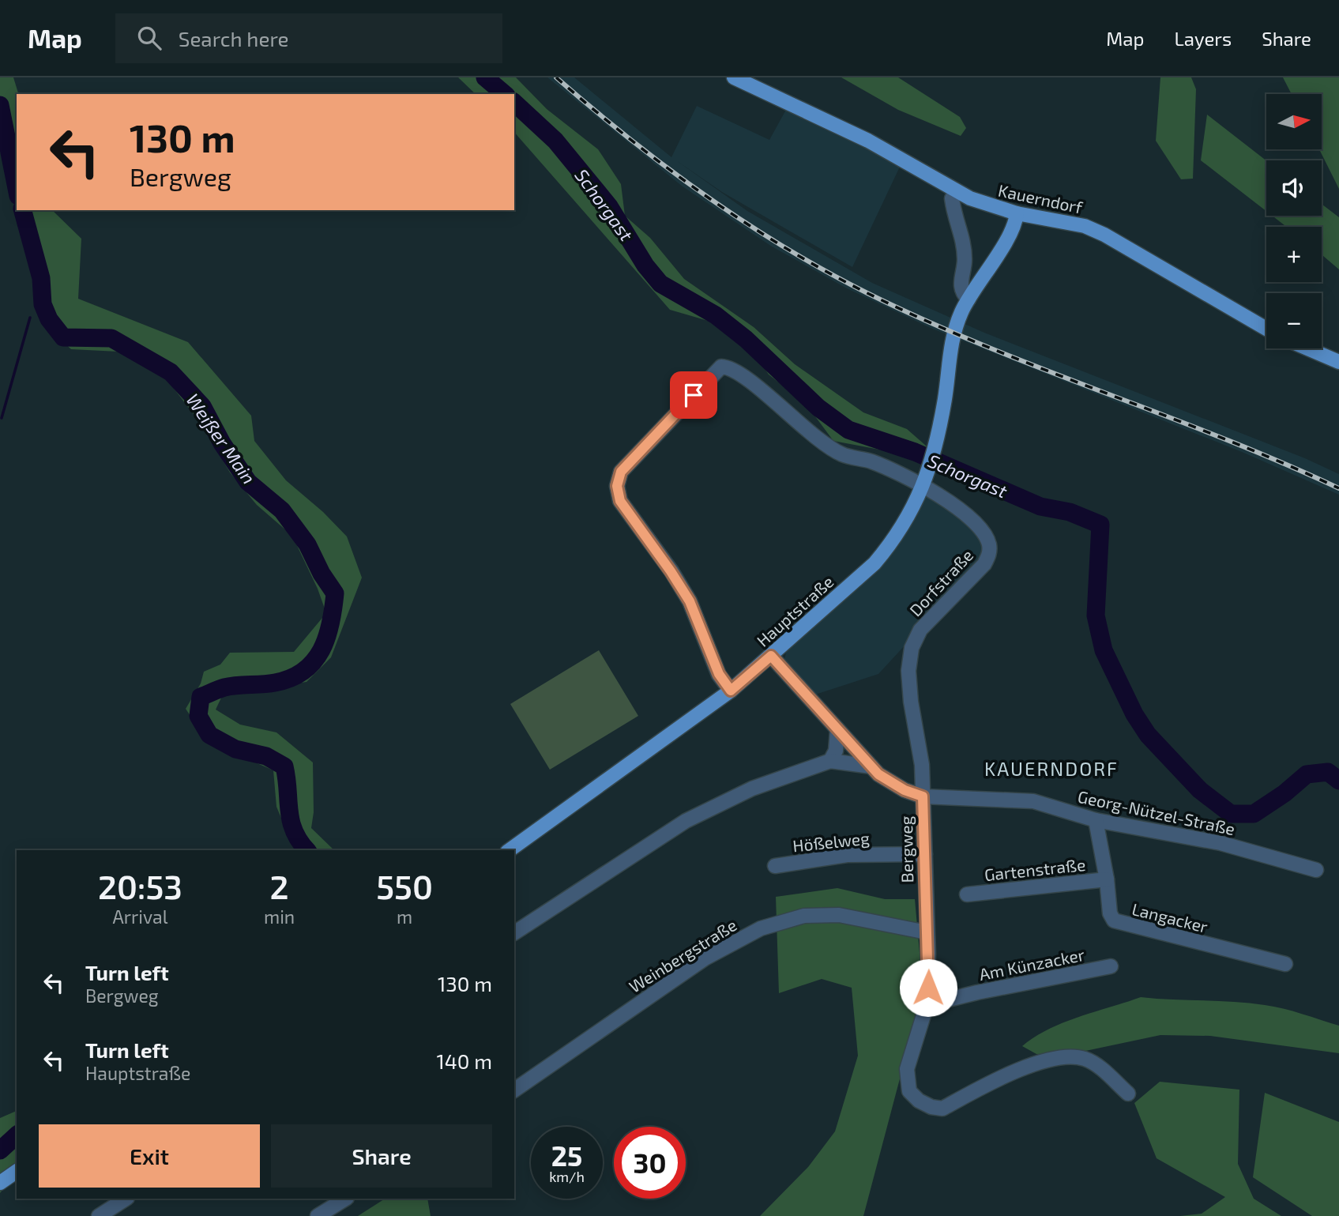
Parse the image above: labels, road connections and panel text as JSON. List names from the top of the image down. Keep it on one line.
{"streets":{"main road":["Kauerndorf","Hauptstraße"],"street":["Dorfstraße","Georg-Nützel-Straße","Hößelweg","Bergweg","Gartenstraße","Langacker","Weinbergstraße","Am Künzacker"]},"crossings":[["Kauerndorf","Hauptstraße"],["Dorfstraße","Hauptstraße"],["Dorfstraße","Georg-Nützel-Straße"],["Dorfstraße","Bergweg"],["Hauptstraße","Bergweg"],["Georg-Nützel-Straße","Bergweg"],["Georg-Nützel-Straße","Langacker"],["Hößelweg","Bergweg"],["Bergweg","Weinbergstraße"],["Bergweg","Am Künzacker"],["Gartenstraße","Langacker"]],"districts":["KAUERNDORF"],"water":["Schorgast","Weißer Main"],"north":"right","page":{"header":"Map","search":"Search here","nav":["Map","Layers","Share"],"map_buttons":["+","−"],"turn":["130 m","Bergweg"],"eta":["20:53","Arrival","2","min","550","m"],"list":[{"name":"Turn left","note":"Bergweg","value":"130 m"},{"name":"Turn left","note":"Hauptstraße","value":"140 m"}],"buttons":["Exit","Share"],"speed":"25 km/h","limit":"30"}}
